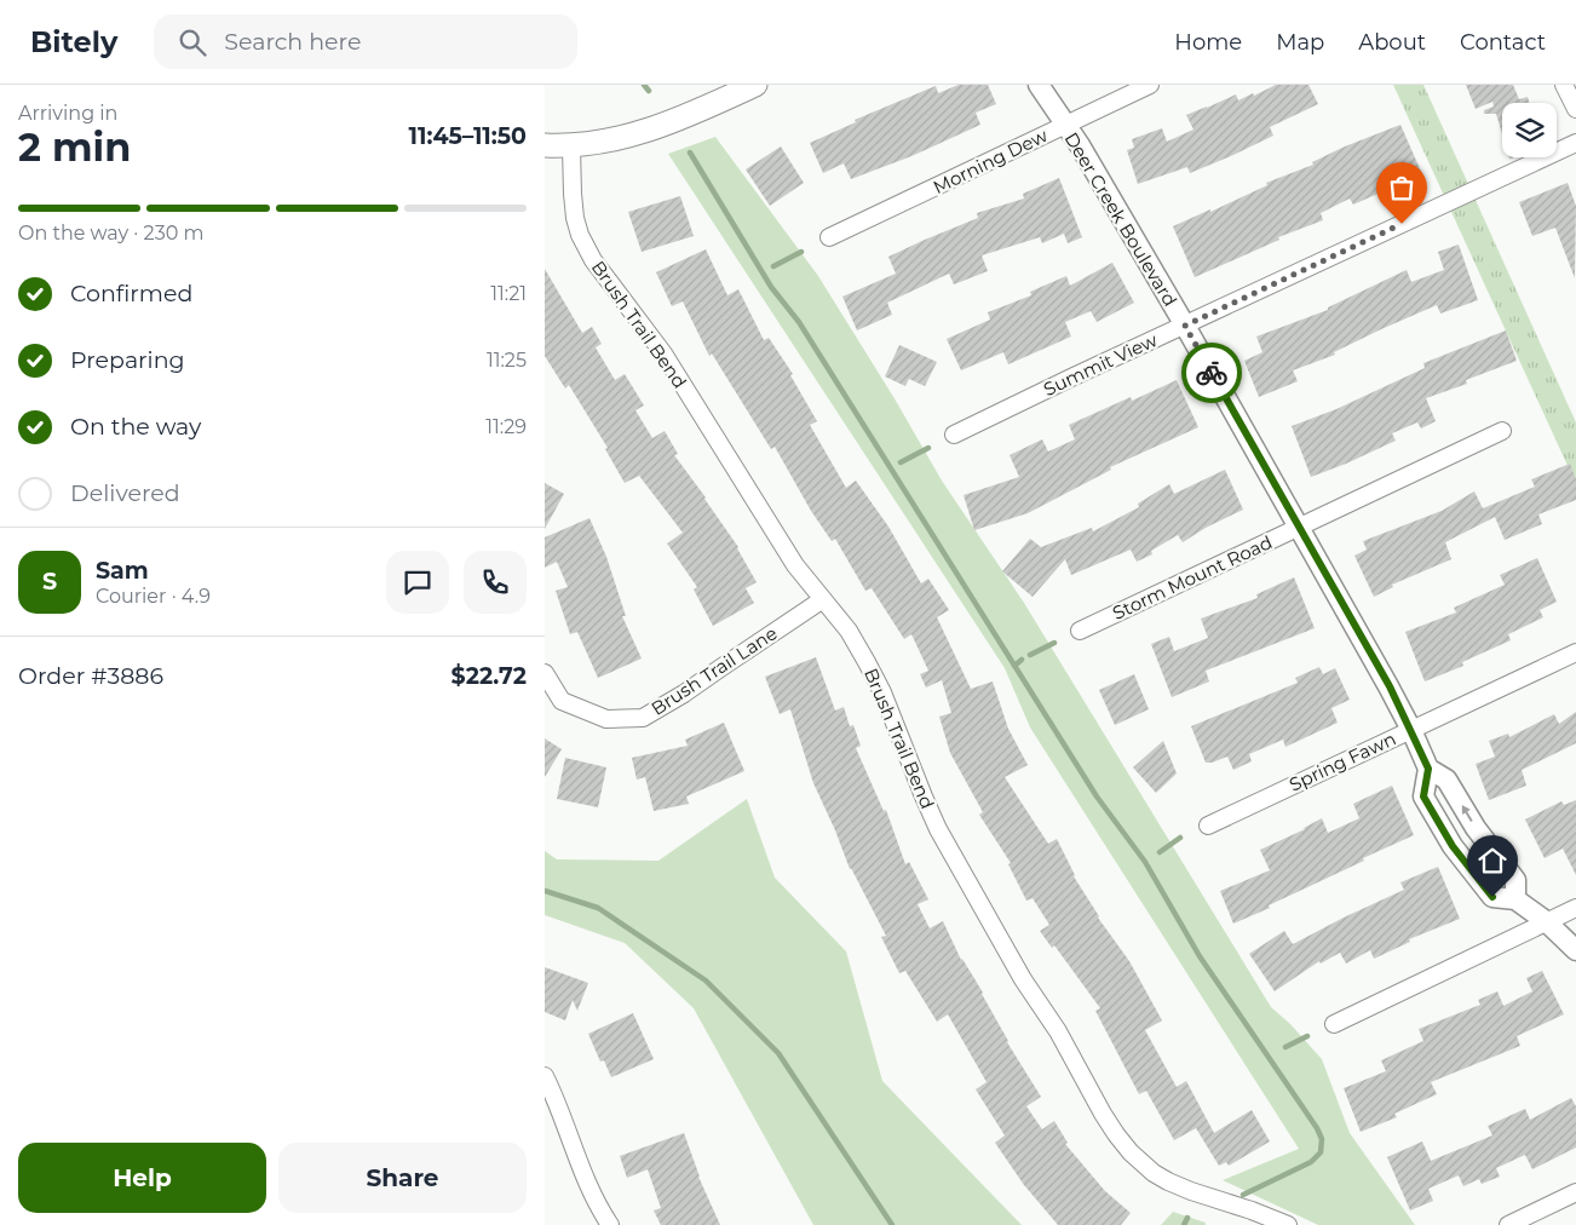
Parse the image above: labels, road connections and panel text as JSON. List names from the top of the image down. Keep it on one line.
{"streets":{"street":["Morning Dew","Deer Creek Boulevard","Brush Trail Bend","Summit View","Storm Mount Road","Brush Trail Lane","Spring Fawn"]},"crossings":[["Morning Dew","Deer Creek Boulevard"],["Deer Creek Boulevard","Summit View"],["Deer Creek Boulevard","Storm Mount Road"],["Deer Creek Boulevard","Spring Fawn"],["Brush Trail Bend","Brush Trail Lane"]],"page":{"header":"Bitely","search":"Search here","nav":["Home","Map","About","Contact"],"heading":["2 min","Arriving in","11:45–11:50"],"panel":["Sam","Courier · 4.9","Order #3886","$22.72"],"bar":"On the way · 230 m","list":[["Confirmed","11:21"],["Preparing","11:25"],["On the way","11:29"],"Delivered"],"round":"S","buttons":["Help","Share"]}}
